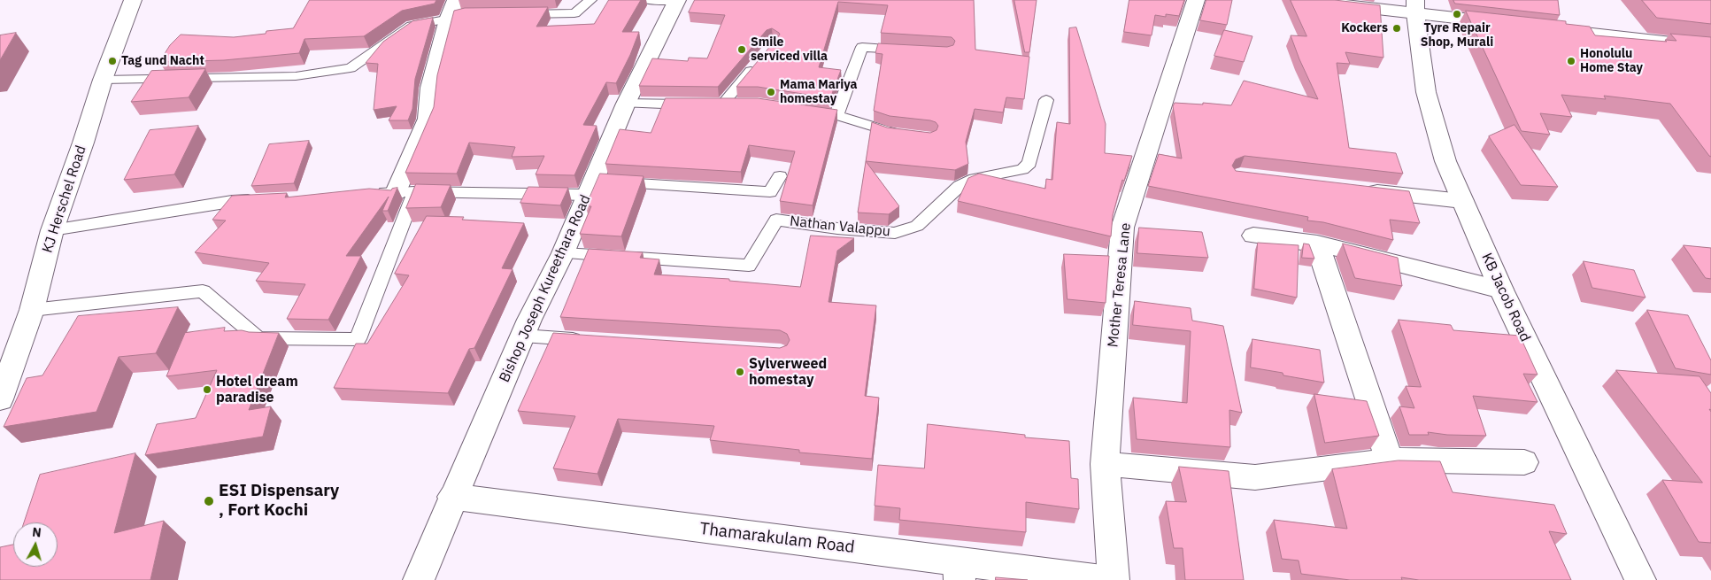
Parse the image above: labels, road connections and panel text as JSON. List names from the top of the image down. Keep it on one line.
{"streets":{"street":["KJ Herschel Road","Mother Teresa Lane","Bishop Joseph Kureethara Road","KB Jacob Road","Thamarakulam Road"],"lane":["Nathan Valappu"]},"crossings":[["Nathan Valappu","Bishop Joseph Kureethara Road"],["Bishop Joseph Kureethara Road","Thamarakulam Road"]],"places":["Tyre Repair Shop, Murali","Kockers","Smile serviced villa","Tag und Nacht","Honolulu Home Stay","Mama Mariya homestay","Sylverweed homestay","Hotel dream paradise","ESI Dispensary , Fort Kochi"],"north":"top"}
